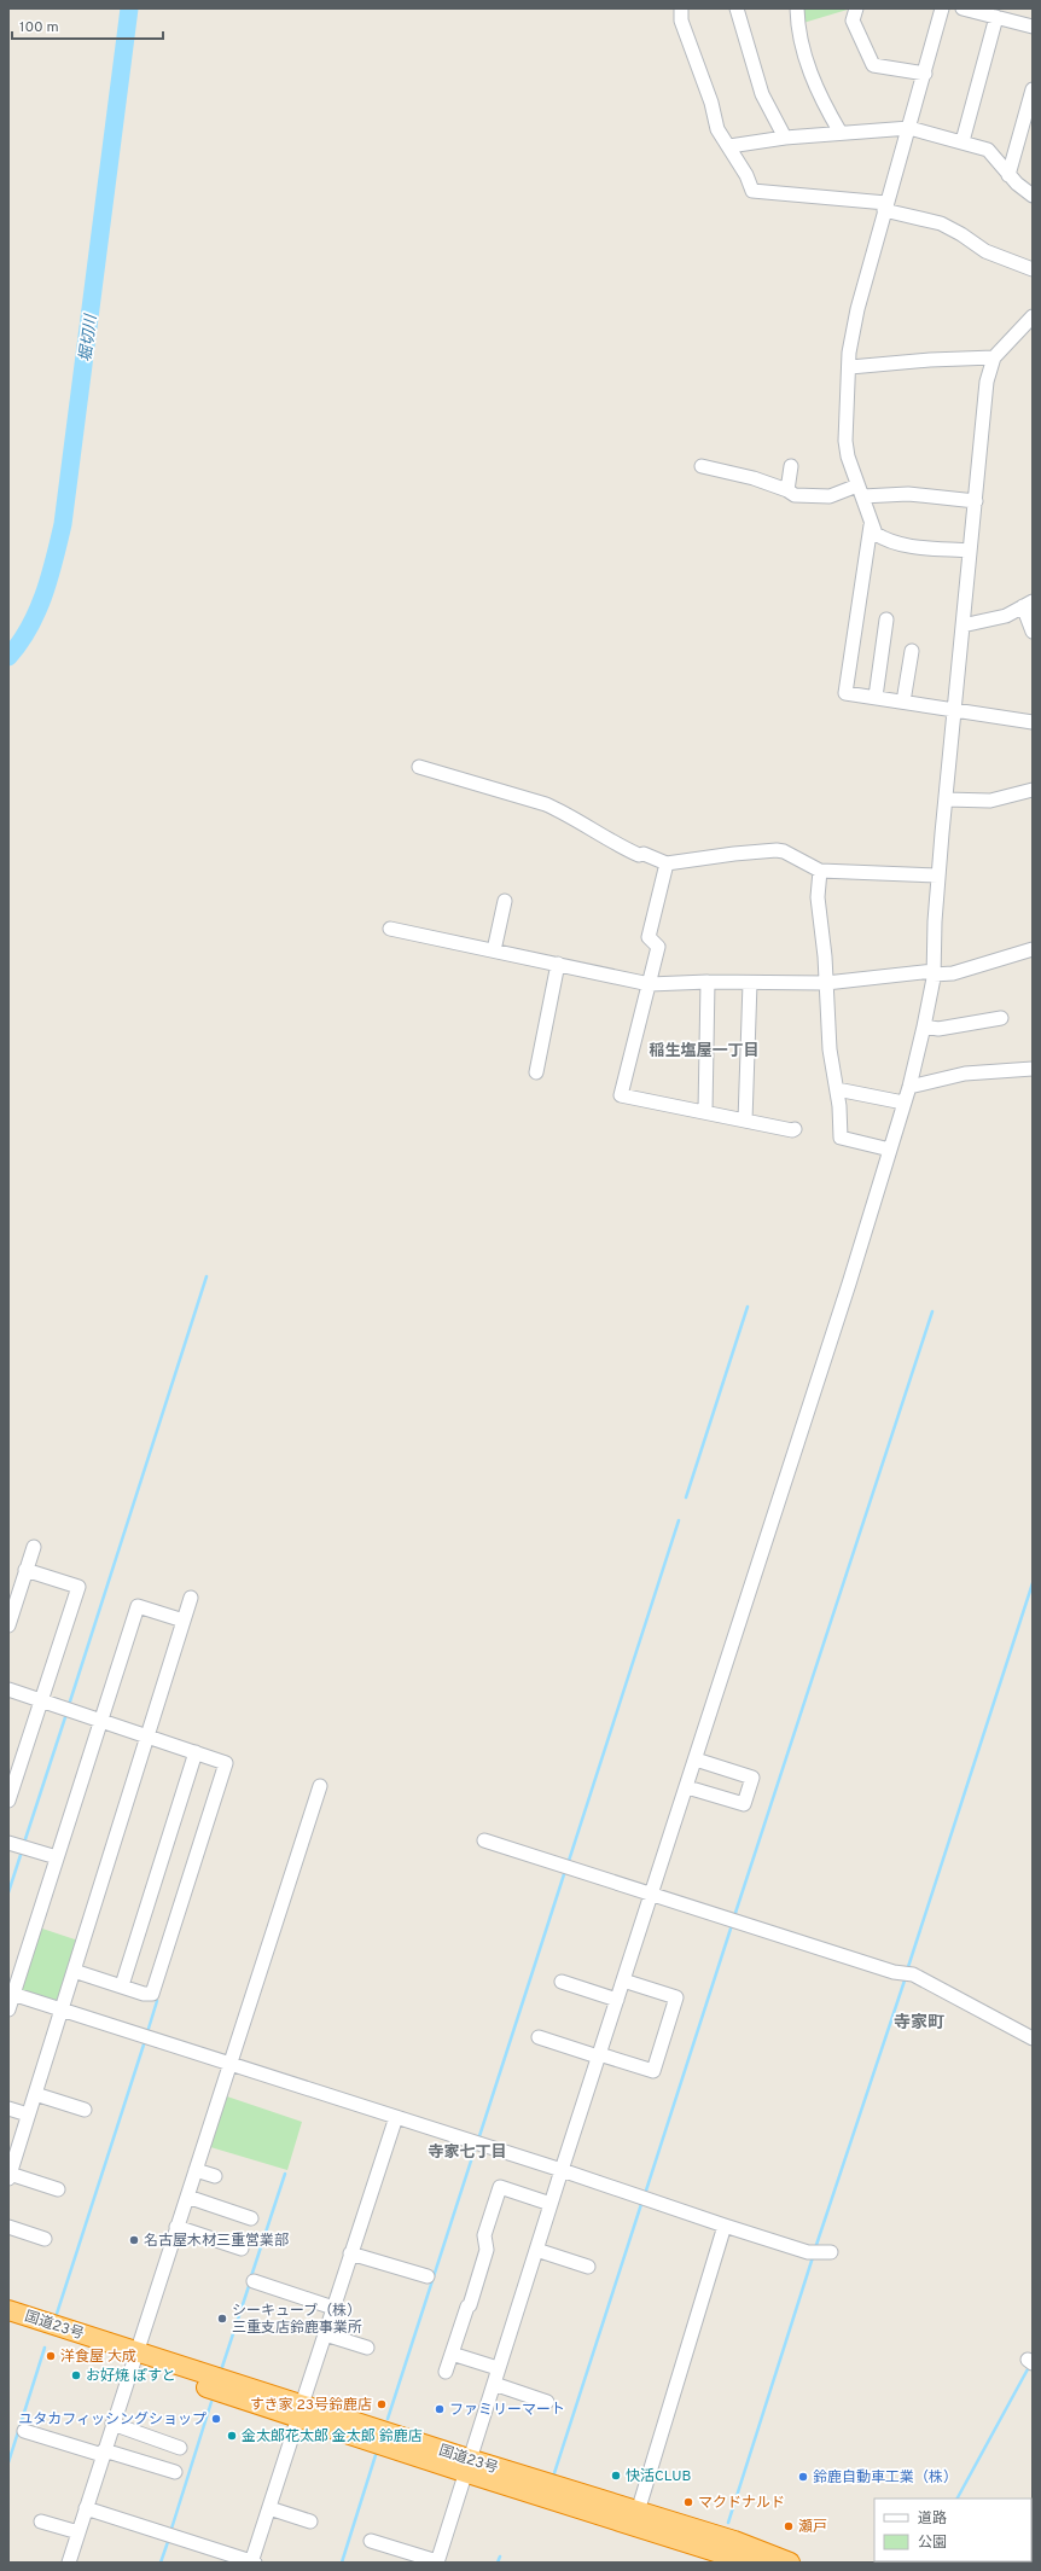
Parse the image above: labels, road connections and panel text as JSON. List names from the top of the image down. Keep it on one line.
{"streets":{"highway":["国道23号"]},"districts":["稲生塩屋一丁目","寺家町","寺家七丁目"],"water":["堀切川"],"places":["名古屋木材三重営業部","シーキューブ（株） 三重支店鈴鹿事業所","洋食屋 大成","お好焼 ぽすと","すき家 23号鈴鹿店","ファミリーマート","ユタカフィッシングショップ","金太郎花太郎 金太郎 鈴鹿店","快活CLUB","鈴鹿自動車工業（株）","マクドナルド","瀬戸"],"legend":["道路","公園"],"scale_bar":"100 m"}
